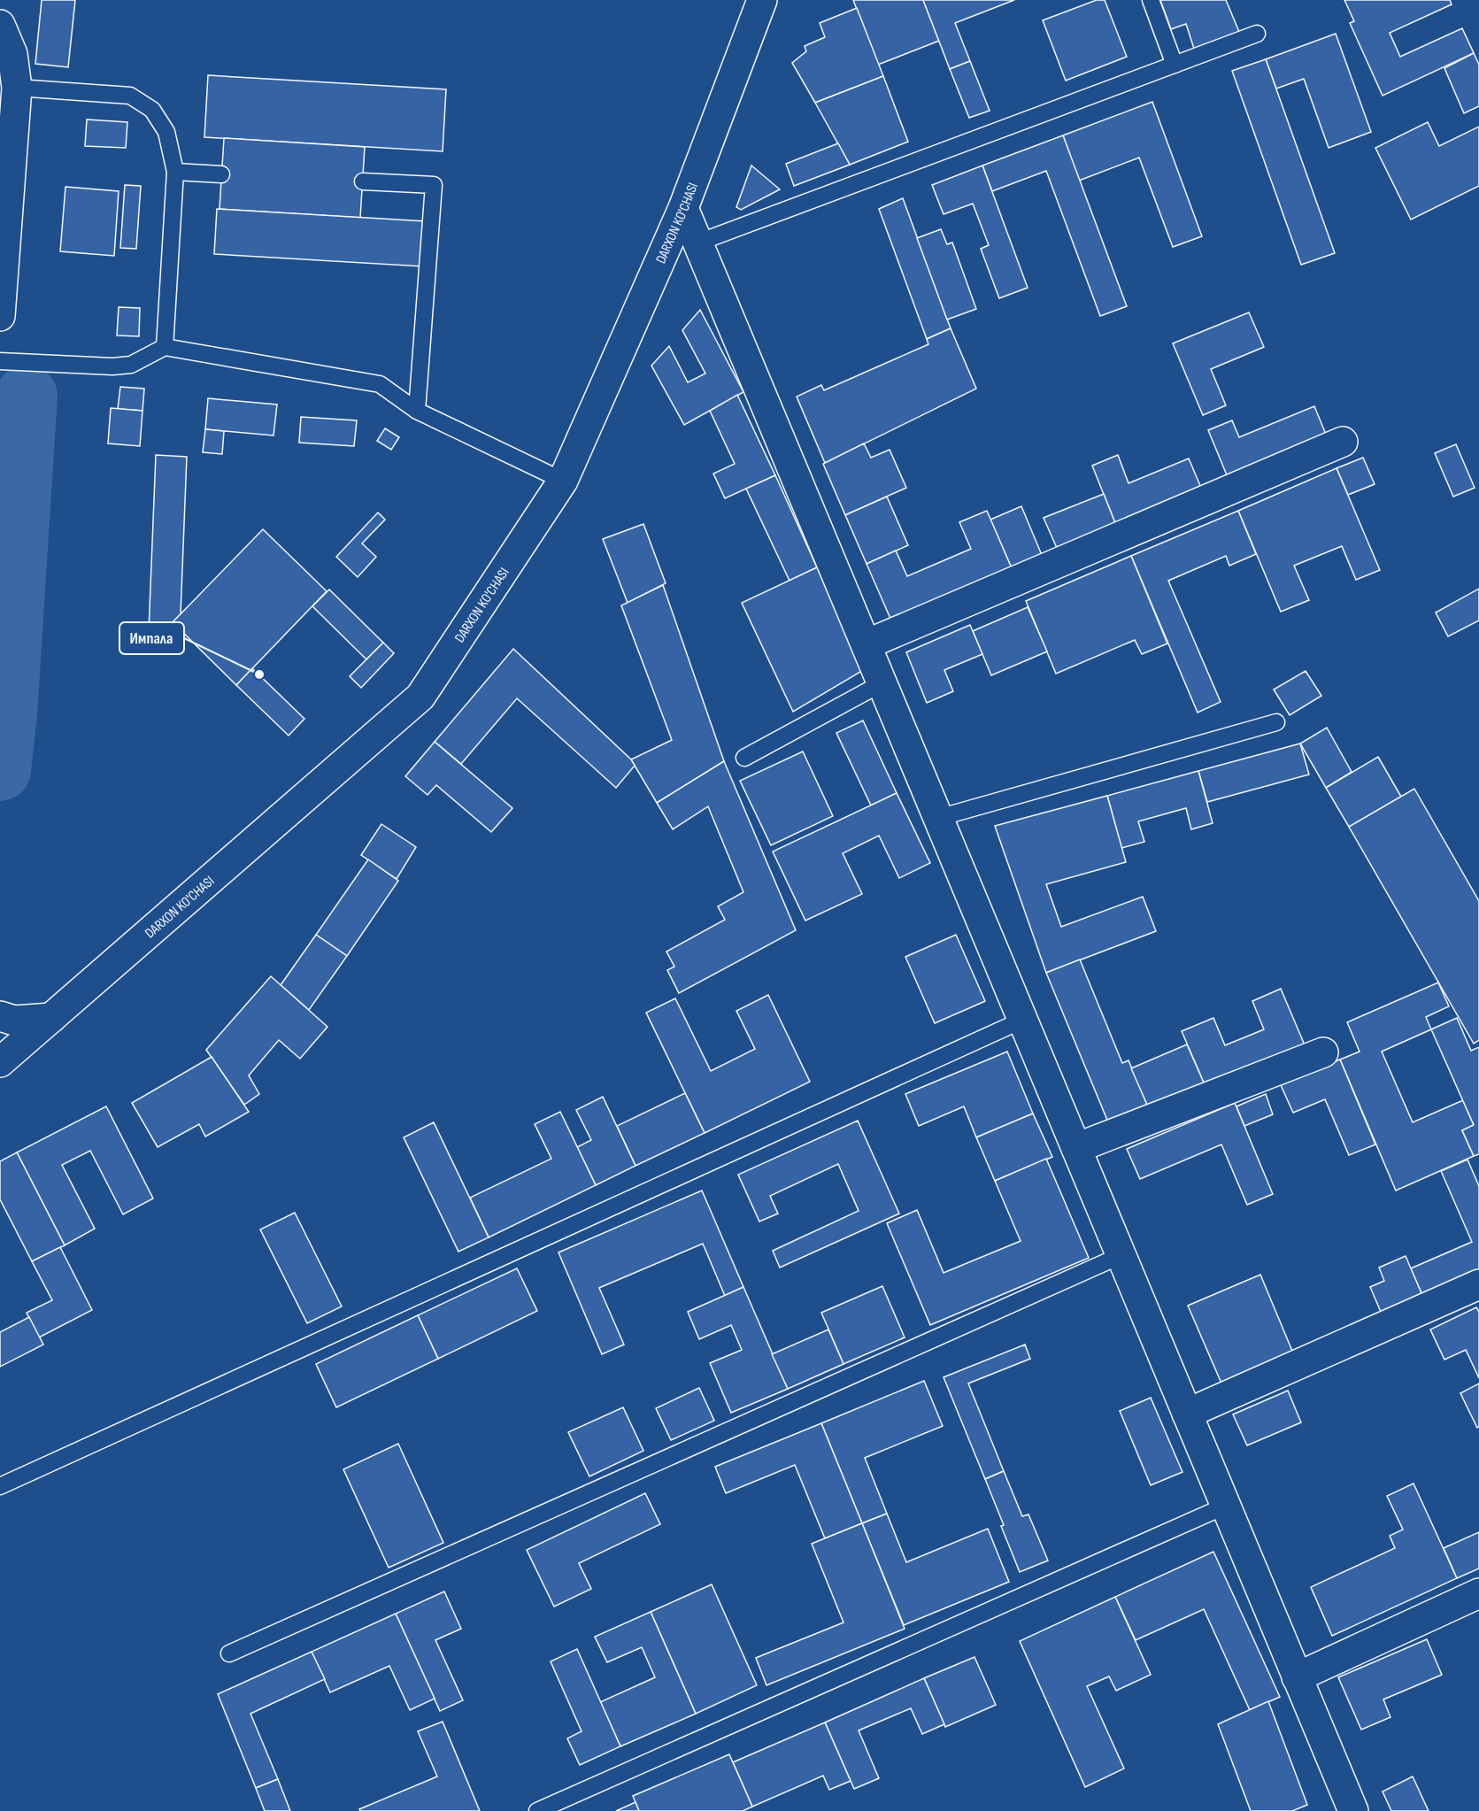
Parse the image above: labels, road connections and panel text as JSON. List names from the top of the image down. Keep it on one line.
{"streets":{"main road":["DARXON KO'CHASI"]},"places":["Импала"]}
